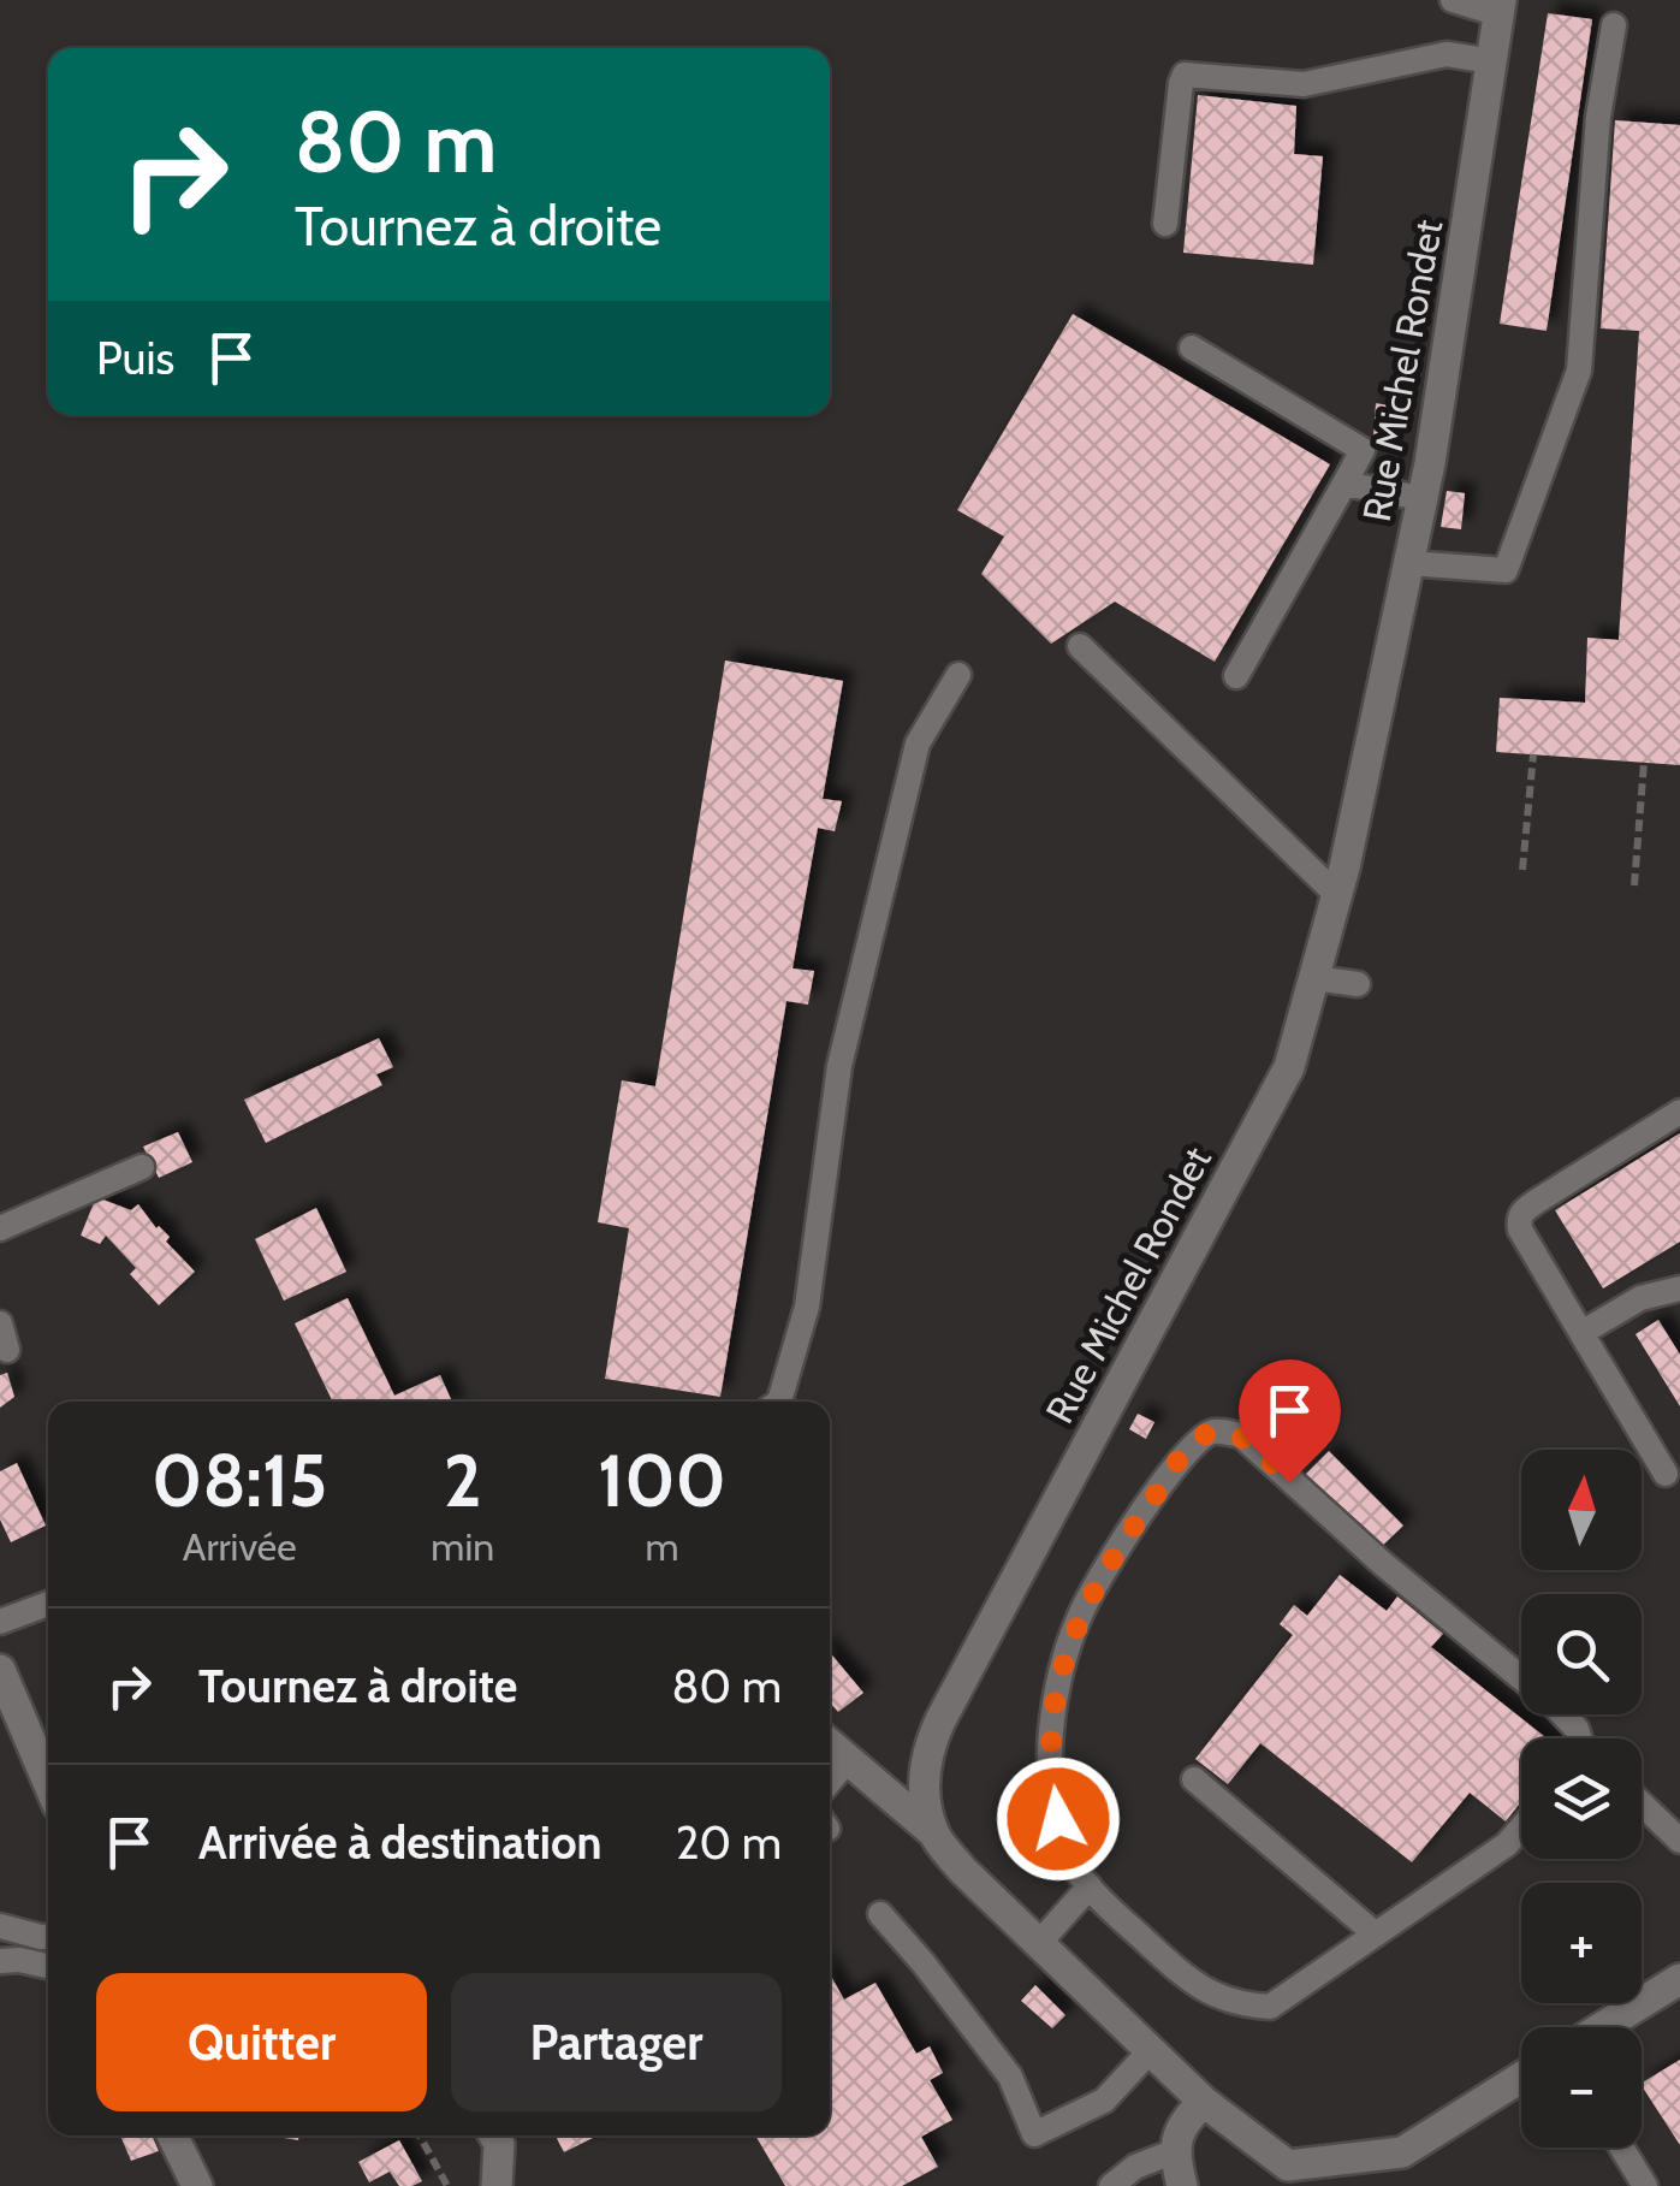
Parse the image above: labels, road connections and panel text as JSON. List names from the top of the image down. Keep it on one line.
{"streets":{"street":["Rue Michel Rondet"]},"north":"top","page":{"turn":["80 m","Tournez à droite"],"then":"Puis","eta":["08:15","Arrivée","2","min","100","m"],"map_buttons":["+","−"],"list":[{"name":"Tournez à droite","value":"80 m"},{"name":"Arrivée à destination","value":"20 m"}],"buttons":["Quitter","Partager"]}}
